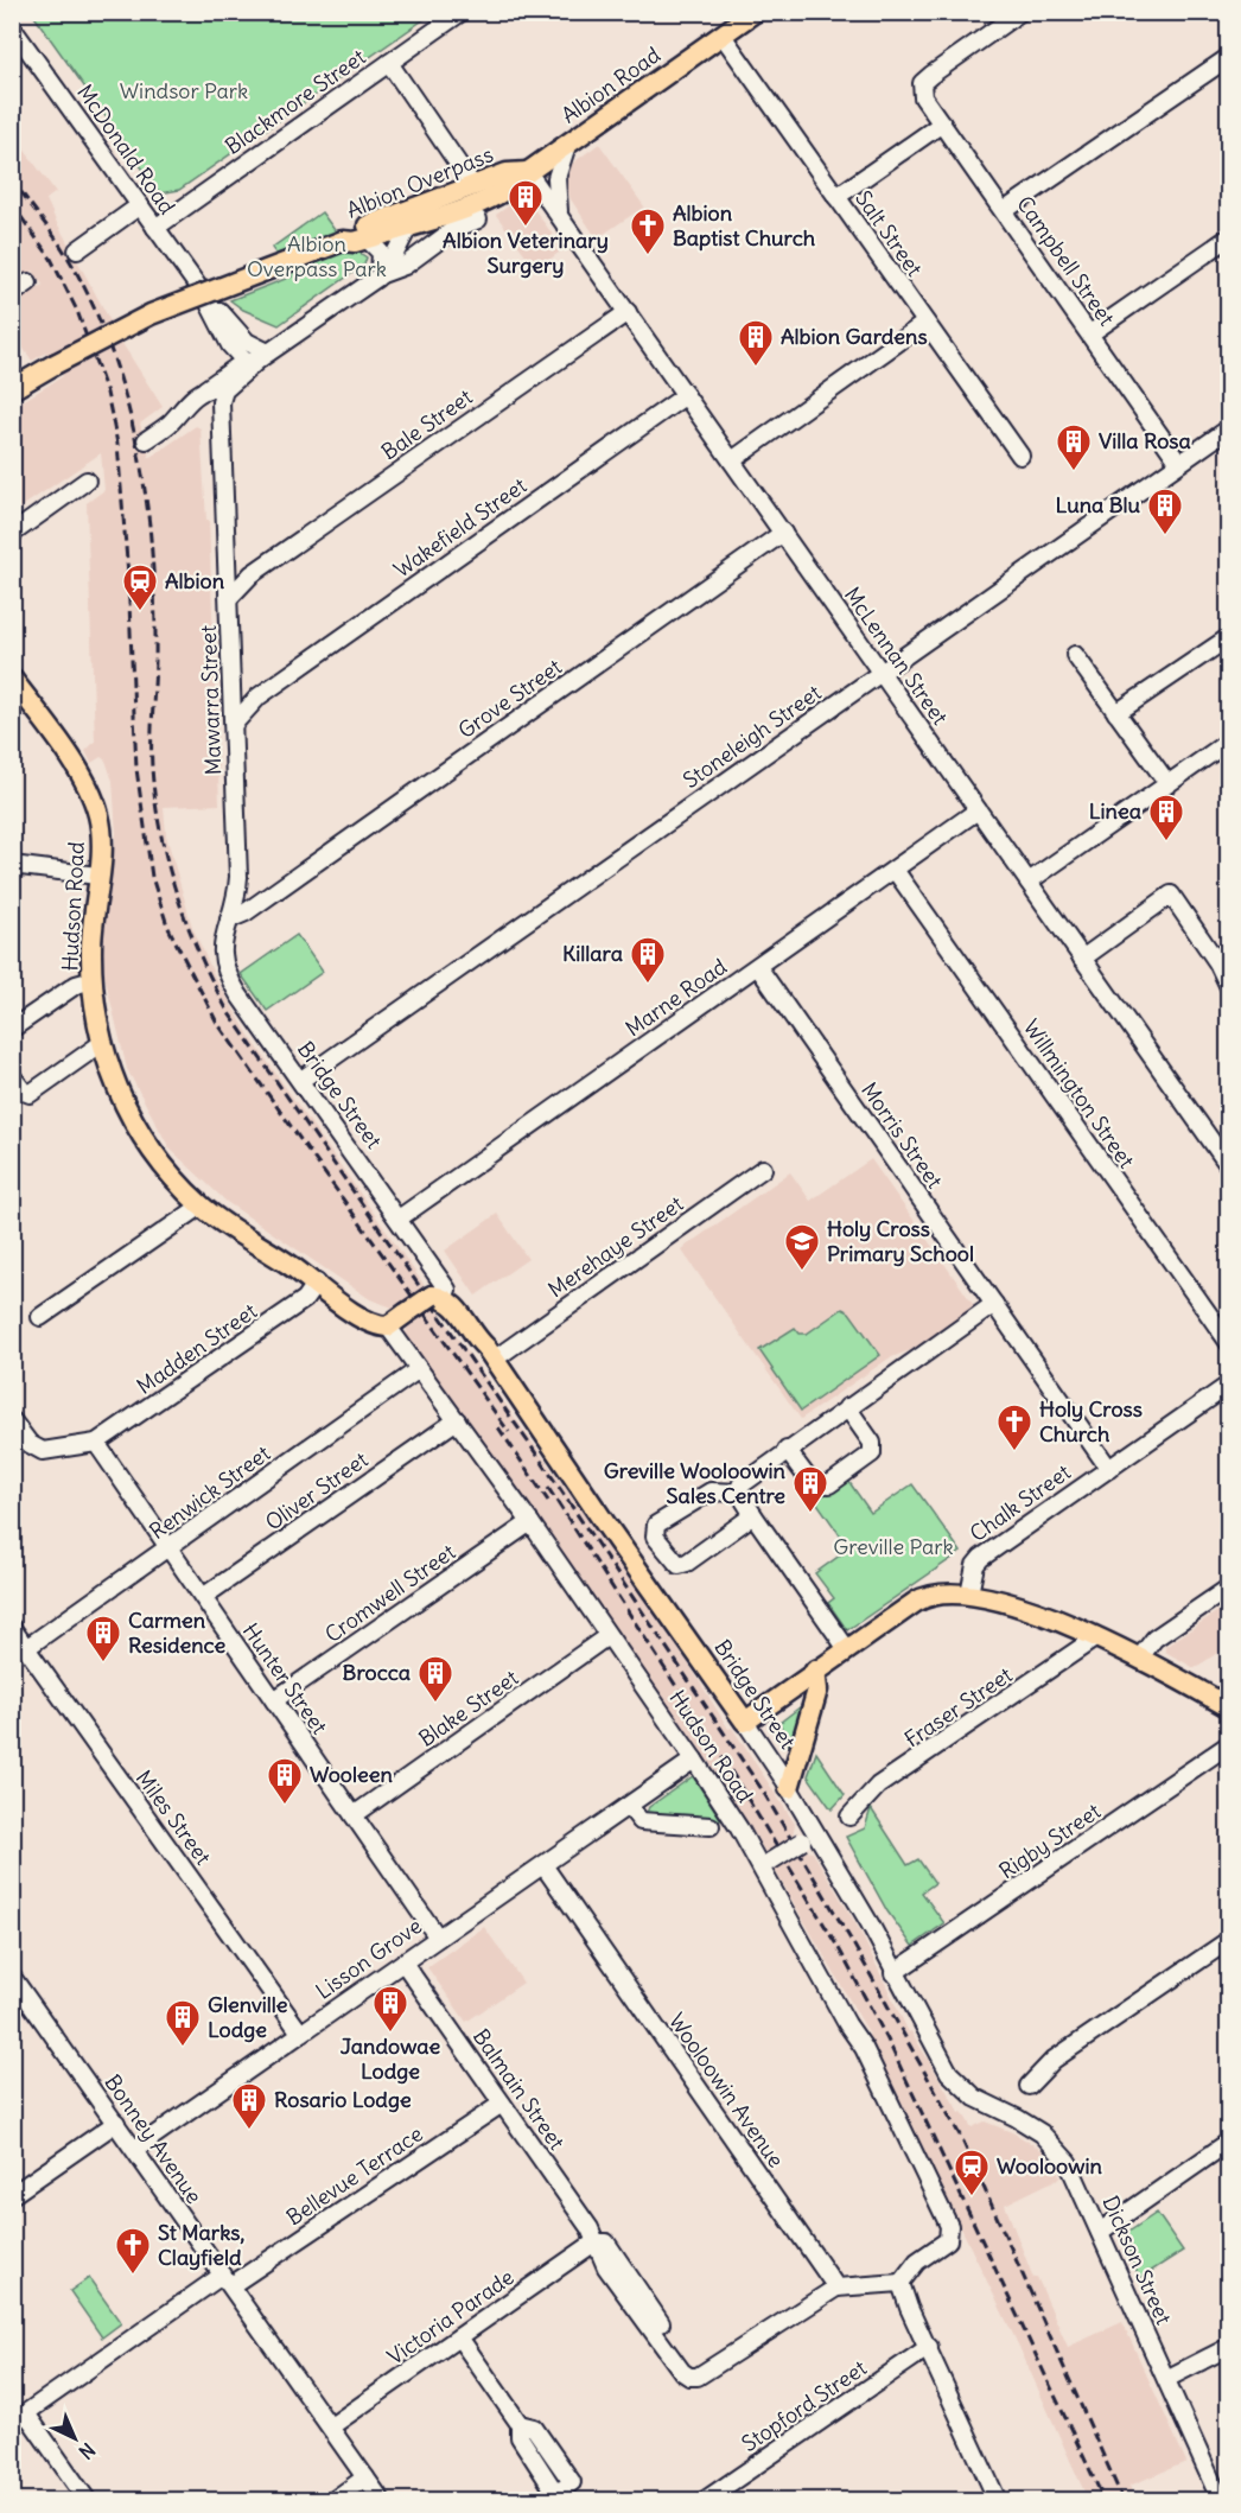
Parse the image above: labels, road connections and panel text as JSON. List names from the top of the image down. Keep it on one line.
{"streets":{"main road":["Albion Road","Albion Overpass","Hudson Road","Bridge Street"],"street":["Blackmore Street","McDonald Road","Salt Street","Campbell Street","Bale Street","Wakefield Street","McLennan Street","Grove Street","Mawarra Street","Stoneleigh Street","Marne Road","Willmington Street","Morris Street","Merehaye Street","Madden Street","Oliver Street","Renwick Street","Chalk Street","Cromwell Street","Hunter Street","Fraser Street","Blake Street","Miles Street","Rigby Street","Lisson Grove","Balmain Street","Wooloowin Avenue","Bonney Avenue","Bellevue Terrace","Dickson Street","Victoria Parade","Stopford Street"]},"crossings":[["Albion Road","Albion Overpass"],["Albion Road","Salt Street"],["Albion Road","McLennan Street"],["Blackmore Street","McDonald Road"],["Albion Overpass","McLennan Street"],["Campbell Street","Stoneleigh Street"],["Bale Street","McLennan Street"],["Bale Street","Mawarra Street"],["Wakefield Street","McLennan Street"],["Wakefield Street","Mawarra Street"],["McLennan Street","Grove Street"],["McLennan Street","Stoneleigh Street"],["McLennan Street","Marne Road"],["Grove Street","Mawarra Street"],["Grove Street","Bridge Street"],["Mawarra Street","Bridge Street"],["Stoneleigh Street","Bridge Street"],["Hudson Road","Madden Street"],["Hudson Road","Oliver Street"],["Hudson Road","Renwick Street"],["Hudson Road","Cromwell Street"],["Hudson Road","Blake Street"],["Hudson Road","Lisson Grove"],["Marne Road","Willmington Street"],["Marne Road","Bridge Street"],["Marne Road","Morris Street"],["Bridge Street","Merehaye Street"],["Bridge Street","Rigby Street"],["Bridge Street","Dickson Street"],["Morris Street","Chalk Street"],["Madden Street","Hunter Street"],["Oliver Street","Hunter Street"],["Renwick Street","Hunter Street"],["Renwick Street","Miles Street"],["Cromwell Street","Hunter Street"],["Hunter Street","Blake Street"],["Hunter Street","Lisson Grove"],["Miles Street","Lisson Grove"],["Lisson Grove","Balmain Street"],["Lisson Grove","Wooloowin Avenue"],["Lisson Grove","Bonney Avenue"],["Balmain Street","Wooloowin Avenue"],["Balmain Street","Bellevue Terrace"],["Balmain Street","Victoria Parade"],["Bonney Avenue","Bellevue Terrace"],["Bonney Avenue","Victoria Parade"]],"parks":["Windsor Park","Albion Overpass Park","Greville Park"],"places":{"building":["Albion Veterinary Surgery","Albion Gardens","Villa Rosa","Luna Blu","Linea","Killara","Greville Wooloowin Sales Centre","Carmen Residence","Brocca","Wooleen","Jandowae Lodge","Glenville Lodge","Rosario Lodge"],"church":["Albion Baptist Church","Holy Cross Church","St Marks, Clayfield"],"station":["Albion","Wooloowin"],"school or university":["Holy Cross Primary School"]},"north":"bottom right"}
